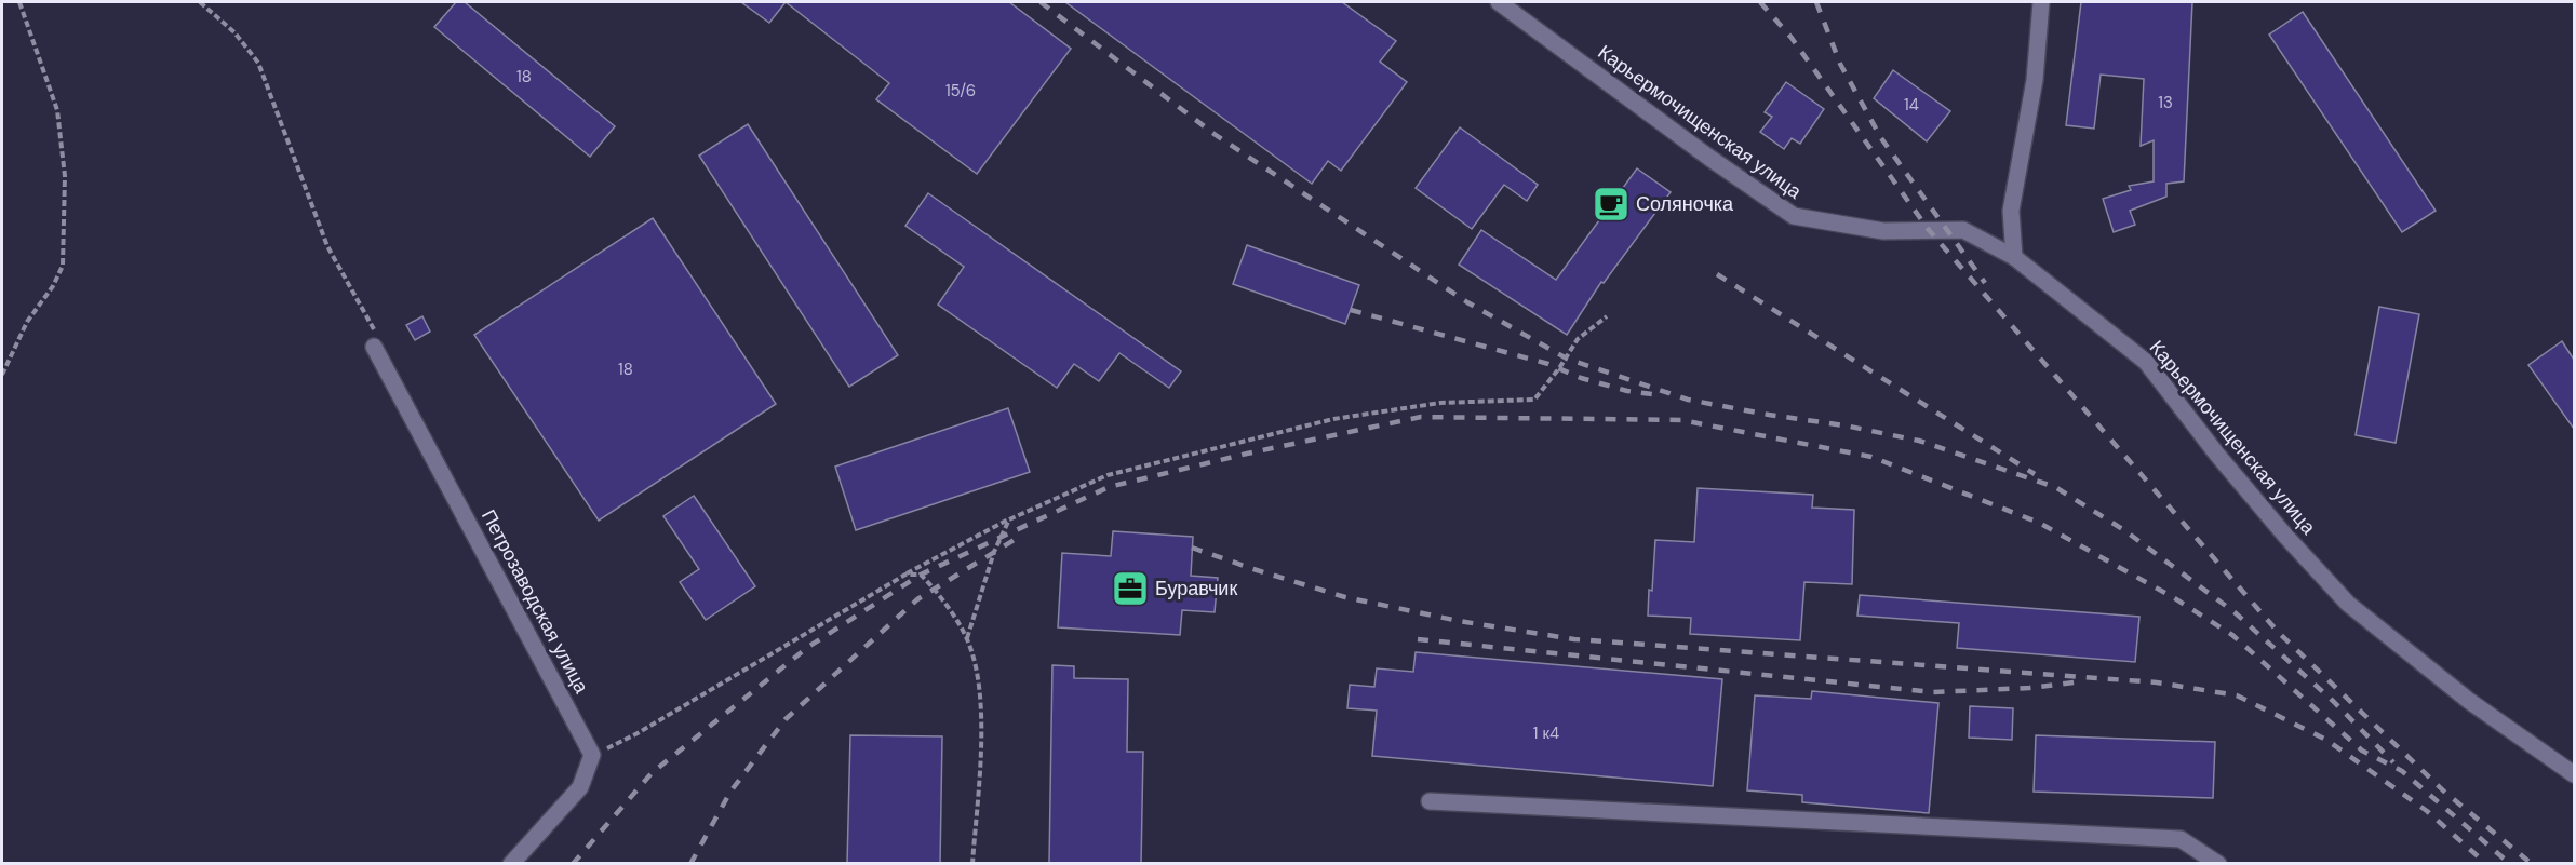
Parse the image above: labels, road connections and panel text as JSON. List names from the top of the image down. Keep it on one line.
{"streets":{"street":["Карьермочищенская улица","Петрозаводская улица"]},"places":{"cafe":["Соляночка"],"office":["Буравчик"]},"house_numbers":["18","15/6","13","14","18","1 к4"]}
